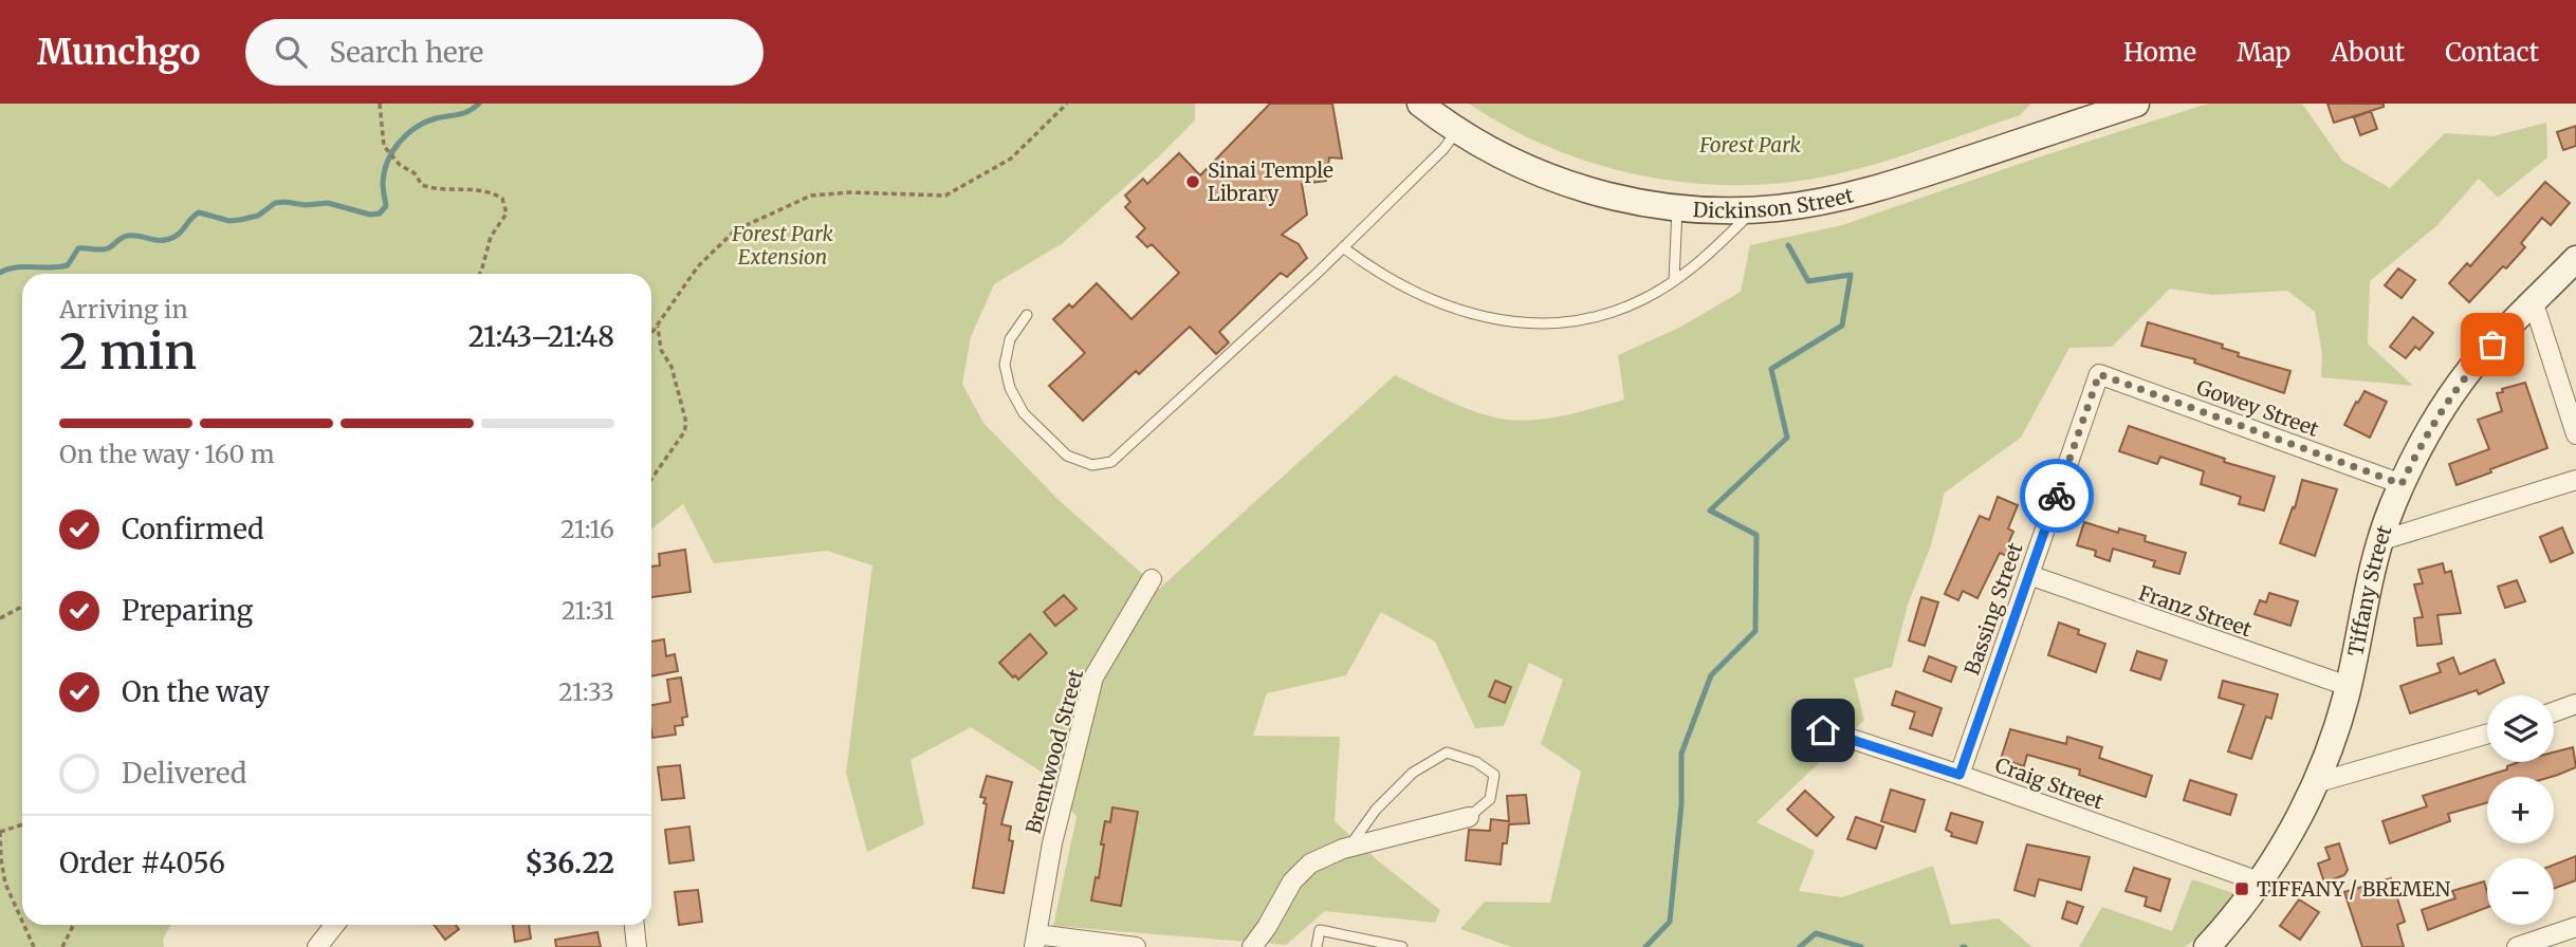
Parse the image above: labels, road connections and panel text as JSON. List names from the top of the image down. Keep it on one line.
{"streets":{"main road":["Dickinson Street","Tiffany Street"],"street":["Gowey Street","Bassing Street","Franz Street","Brentwood Street","Craig Street"]},"crossings":[["Gowey Street","Tiffany Street"],["Gowey Street","Bassing Street"],["Tiffany Street","Franz Street"],["Tiffany Street","Craig Street"],["Bassing Street","Franz Street"],["Bassing Street","Craig Street"]],"parks":["Forest Park","Forest Park Extension"],"places":{"other":["Sinai Temple Library"],"transit":["TIFFANY / BREMEN"]},"page":{"header":"Munchgo","search":"Search here","nav":["Home","Map","About","Contact"],"heading":["2 min","Arriving in","21:43–21:48"],"panel":["Order #4056","$36.22"],"bar":"On the way · 160 m","list":[["Confirmed","21:16"],["Preparing","21:31"],["On the way","21:33"],"Delivered"],"map_buttons":["+","−"]}}
